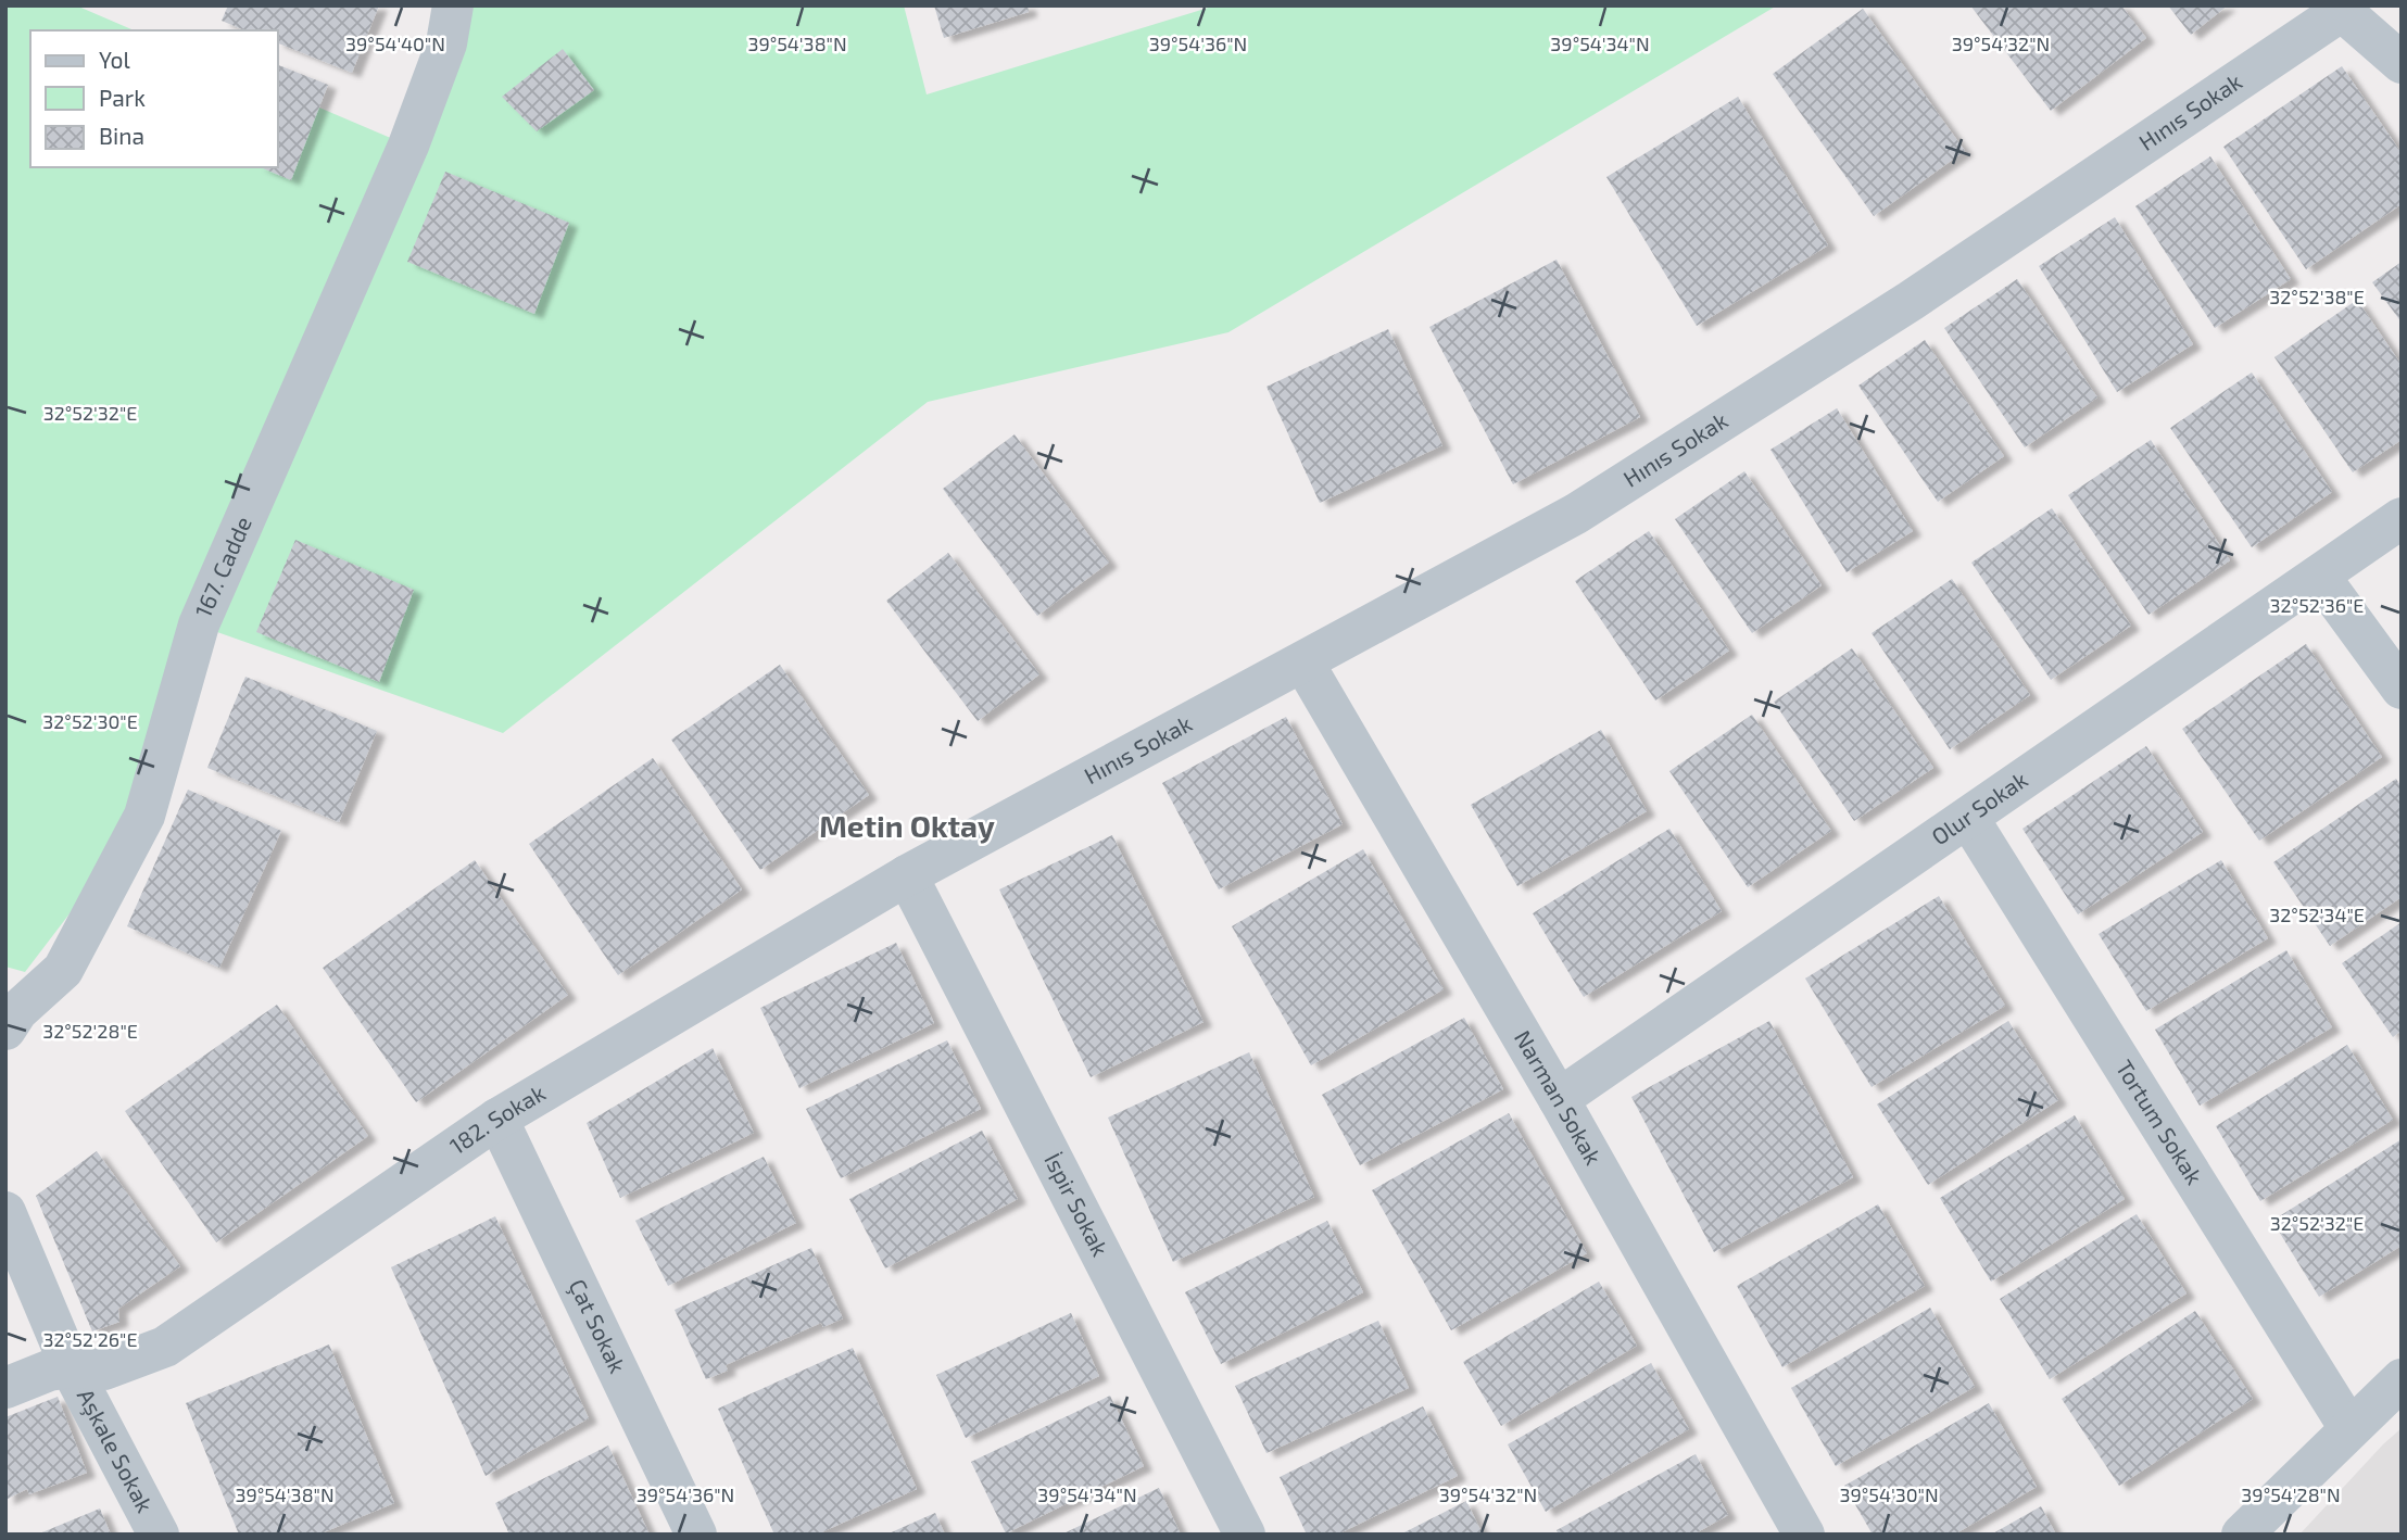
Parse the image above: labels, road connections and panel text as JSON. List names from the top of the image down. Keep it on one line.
{"streets":{"street":["Hınıs Sokak","167. Cadde","Olur Sokak","Narman Sokak","182. Sokak","Tortum Sokak","İspir Sokak","Çat Sokak","Aşkale Sokak"]},"crossings":[["Hınıs Sokak","Narman Sokak"],["Hınıs Sokak","182. Sokak"],["Hınıs Sokak","İspir Sokak"],["Olur Sokak","Narman Sokak"],["Olur Sokak","Tortum Sokak"],["182. Sokak","İspir Sokak"],["182. Sokak","Çat Sokak"],["182. Sokak","Aşkale Sokak"]],"districts":["Metin Oktay"],"legend":["Yol","Park","Bina"],"coordinates":["39°54'40\"N","39°54'38\"N","39°54'36\"N","39°54'34\"N","39°54'32\"N","32°52'38\"E","32°52'32\"E","32°52'36\"E","32°52'30\"E","32°52'34\"E","32°52'28\"E","32°52'26\"E","39°54'30\"N","39°54'28\"N"]}
